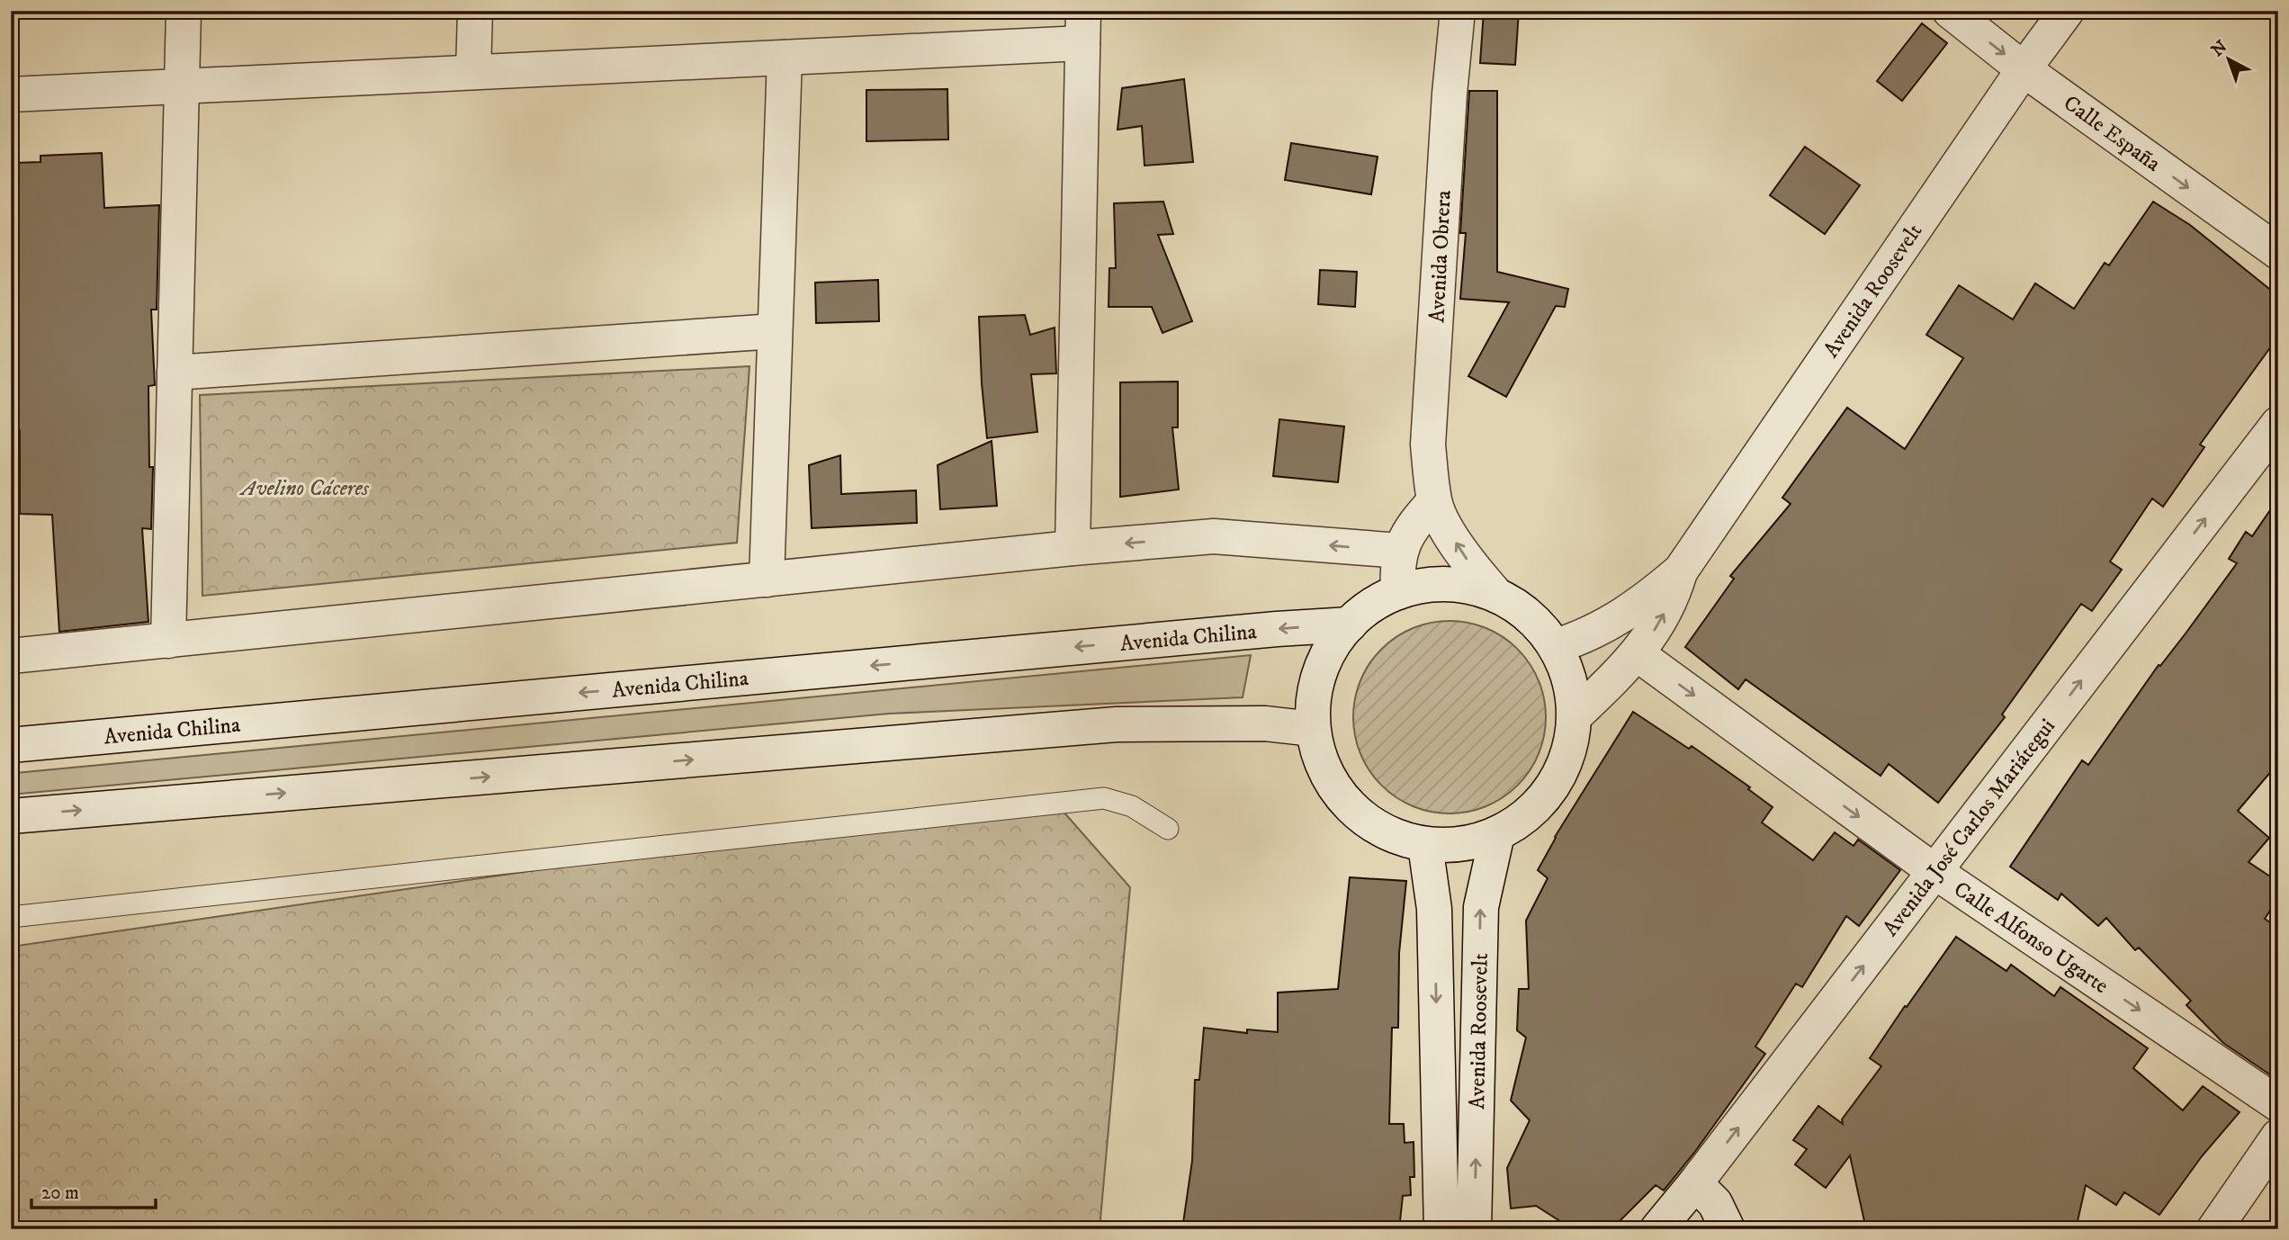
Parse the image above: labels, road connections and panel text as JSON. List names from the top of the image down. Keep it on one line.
{"streets":{"street":["Calle España","Avenida Obrera","Avenida Roosevelt","Avenida Chilina","Avenida José Carlos Mariátegui","Calle Alfonso Ugarte"]},"crossings":[["Calle España","Avenida Roosevelt"],["Avenida Roosevelt","Calle Alfonso Ugarte"],["Avenida José Carlos Mariátegui","Calle Alfonso Ugarte"]],"one_way":["Calle España","Avenida José Carlos Mariátegui","Calle Alfonso Ugarte"],"parks":["Avelino Cáceres"],"scale_bar":"20 m","north":"top left"}
